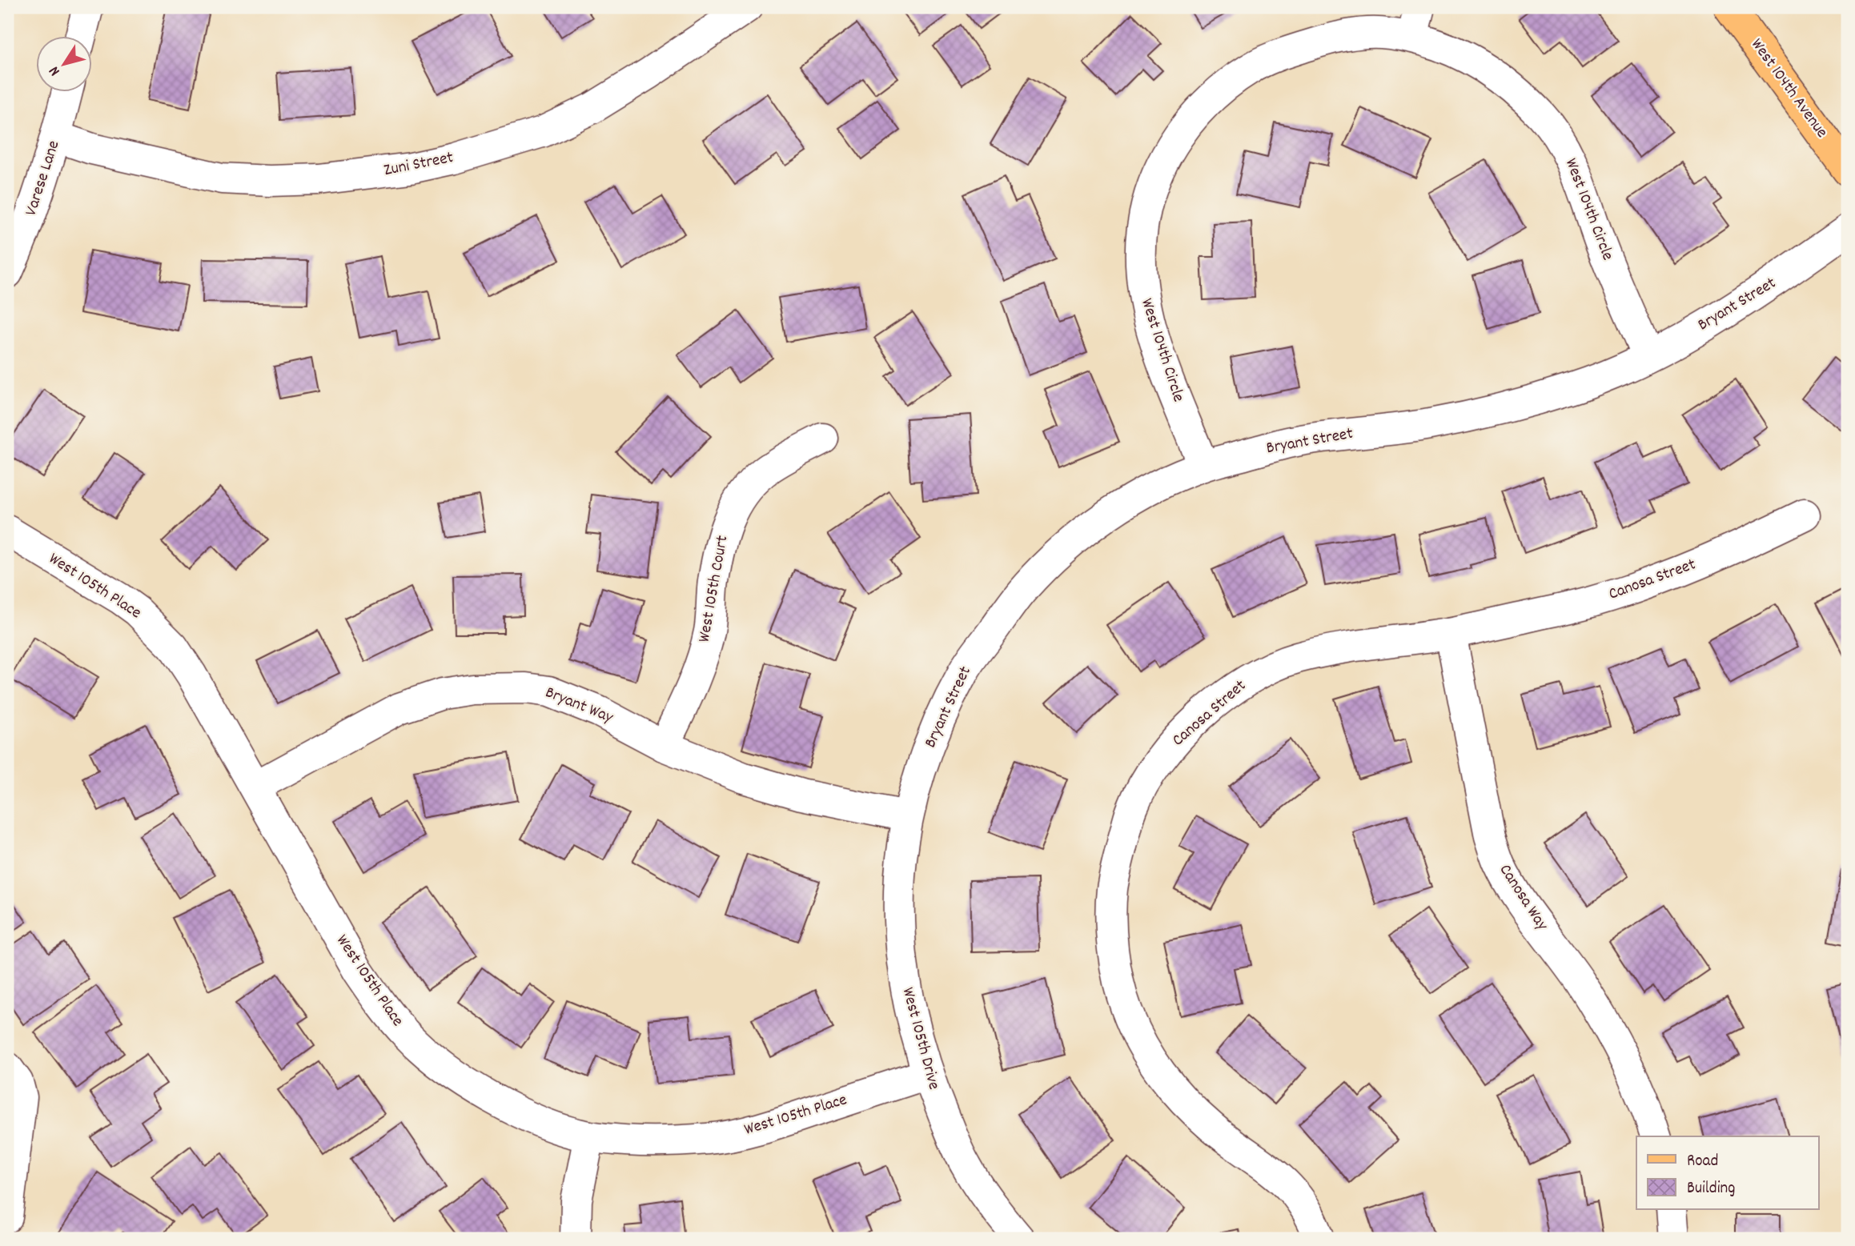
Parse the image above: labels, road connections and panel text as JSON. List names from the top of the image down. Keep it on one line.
{"streets":{"main road":["West 104th Avenue"],"street":["Zuni Street","Varese Lane","West 104th Circle","Bryant Street","Canosa Street","West 105th Place","West 105th Court","Bryant Way","Canosa Way","West 105th Drive"]},"crossings":[["Zuni Street","Varese Lane"],["West 104th Circle","Bryant Street"],["Bryant Street","Bryant Way"],["Bryant Street","West 105th Drive"],["Canosa Street","Canosa Way"],["West 105th Place","Bryant Way"],["West 105th Place","West 105th Drive"],["West 105th Court","Bryant Way"],["Bryant Way","West 105th Drive"]],"legend":["Road","Building"],"north":"bottom left"}
